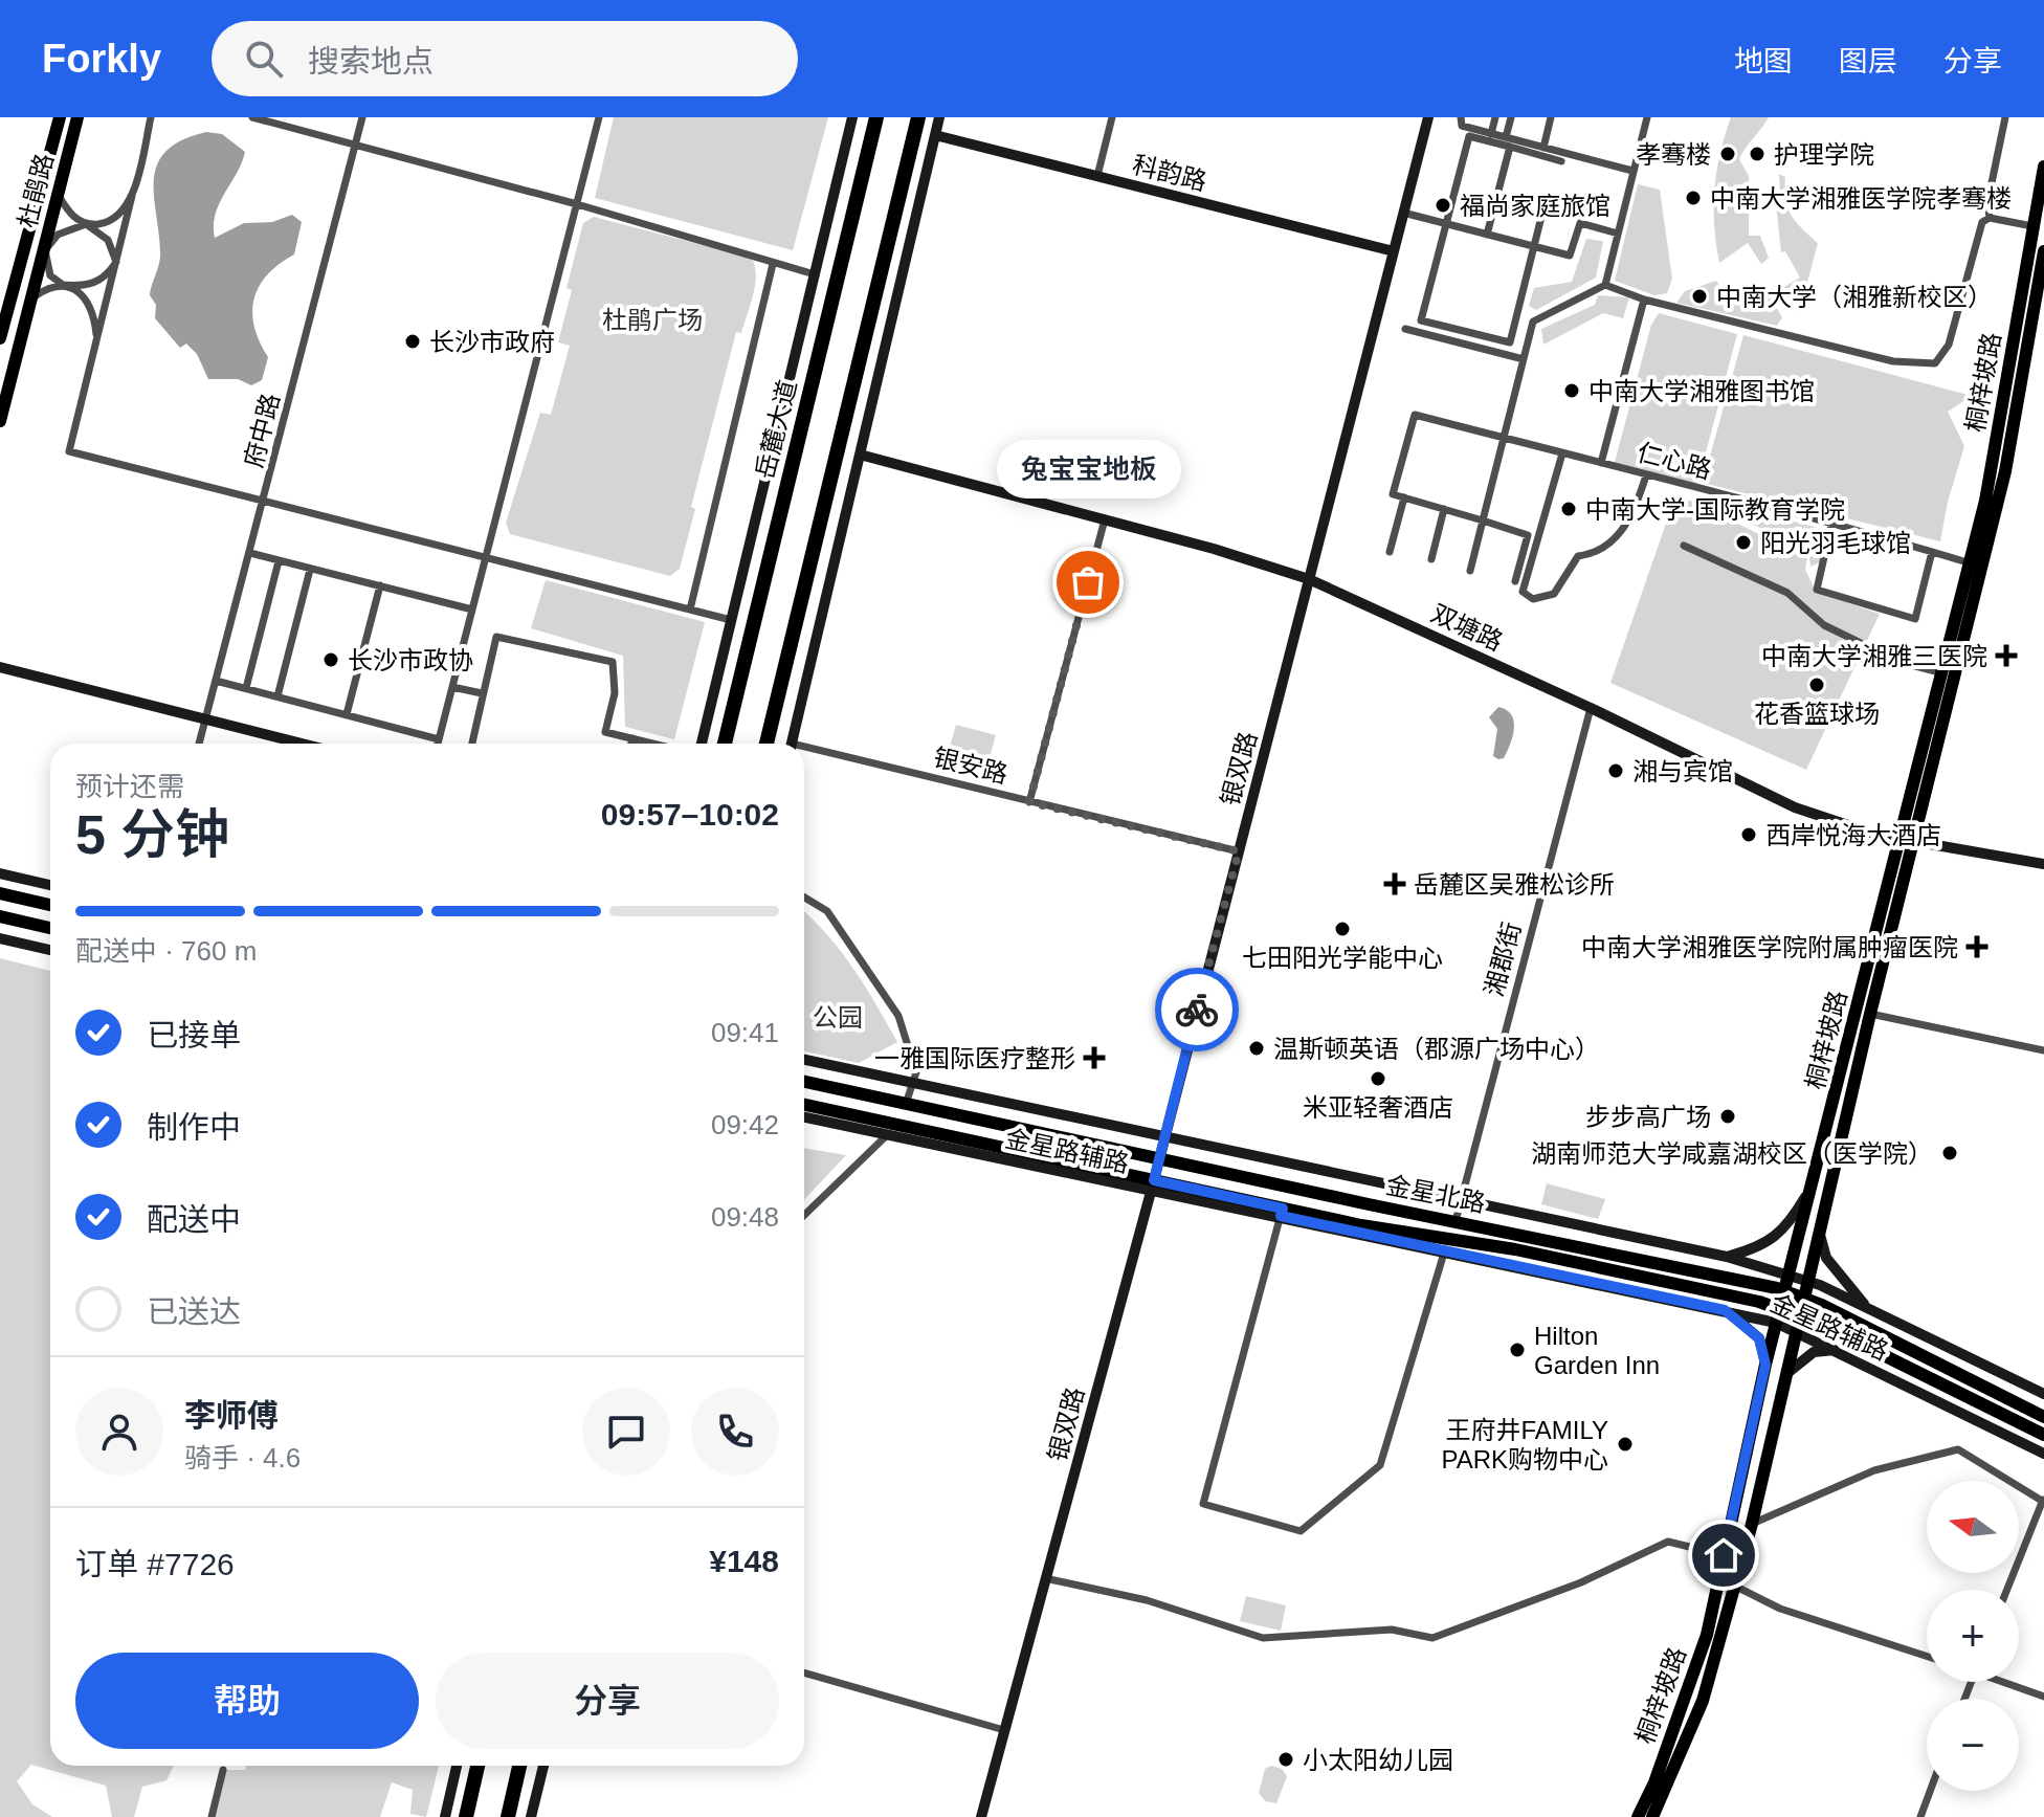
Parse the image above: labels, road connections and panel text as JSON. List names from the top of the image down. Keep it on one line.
{"streets":{"highway":["岳麓大道"],"main road":["杜鹃路","桐梓坡路","金星北路"],"street":["科韵路","府中路","仁心路","双塘路","银安路","银双路","湘郡街","金星路辅路"]},"crossings":[["科韵路","银双路"],["桐梓坡路","仁心路"],["桐梓坡路","双塘路"],["桐梓坡路","金星路辅路"],["桐梓坡路","金星北路"],["双塘路","银双路"],["双塘路","湘郡街"],["银安路","银双路"],["银双路","金星路辅路"],["银双路","金星北路"],["湘郡街","金星北路"],["金星路辅路","金星北路"]],"parks":["杜鹃广场","公园"],"places":{"other":["孝骞楼","护理学院","中南大学湘雅医学院孝骞楼","福尚家庭旅馆","中南大学（湘雅新校区）","长沙市政府","中南大学湘雅图书馆","中南大学-国际教育学院","阳光羽毛球馆","兔宝宝地板","长沙市政协","花香篮球场","湘与宾馆","西岸悦海大酒店","七田阳光学能中心","温斯顿英语（郡源广场中心）","米亚轻奢酒店","步步高广场","湖南师范大学咸嘉湖校区（医学院）","Hilton Garden Inn","王府井FAMILY PARK购物中心","小太阳幼儿园"],"health":["中南大学湘雅三医院","岳麓区吴雅松诊所","中南大学湘雅医学院附属肿瘤医院","一雅国际医疗整形"]},"north":"left","page":{"header":"Forkly","search":"搜索地点","nav":["地图","图层","分享"],"bubble":"兔宝宝地板","heading":["5 分钟","预计还需","09:57–10:02"],"panel":["李师傅","骑手 · 4.6","订单 #7726","¥148"],"bar":"配送中 · 760 m","list":[["已接单","09:41"],["制作中","09:42"],["配送中","09:48"],"已送达"],"map_buttons":["+","−"],"buttons":["帮助","分享"]}}
